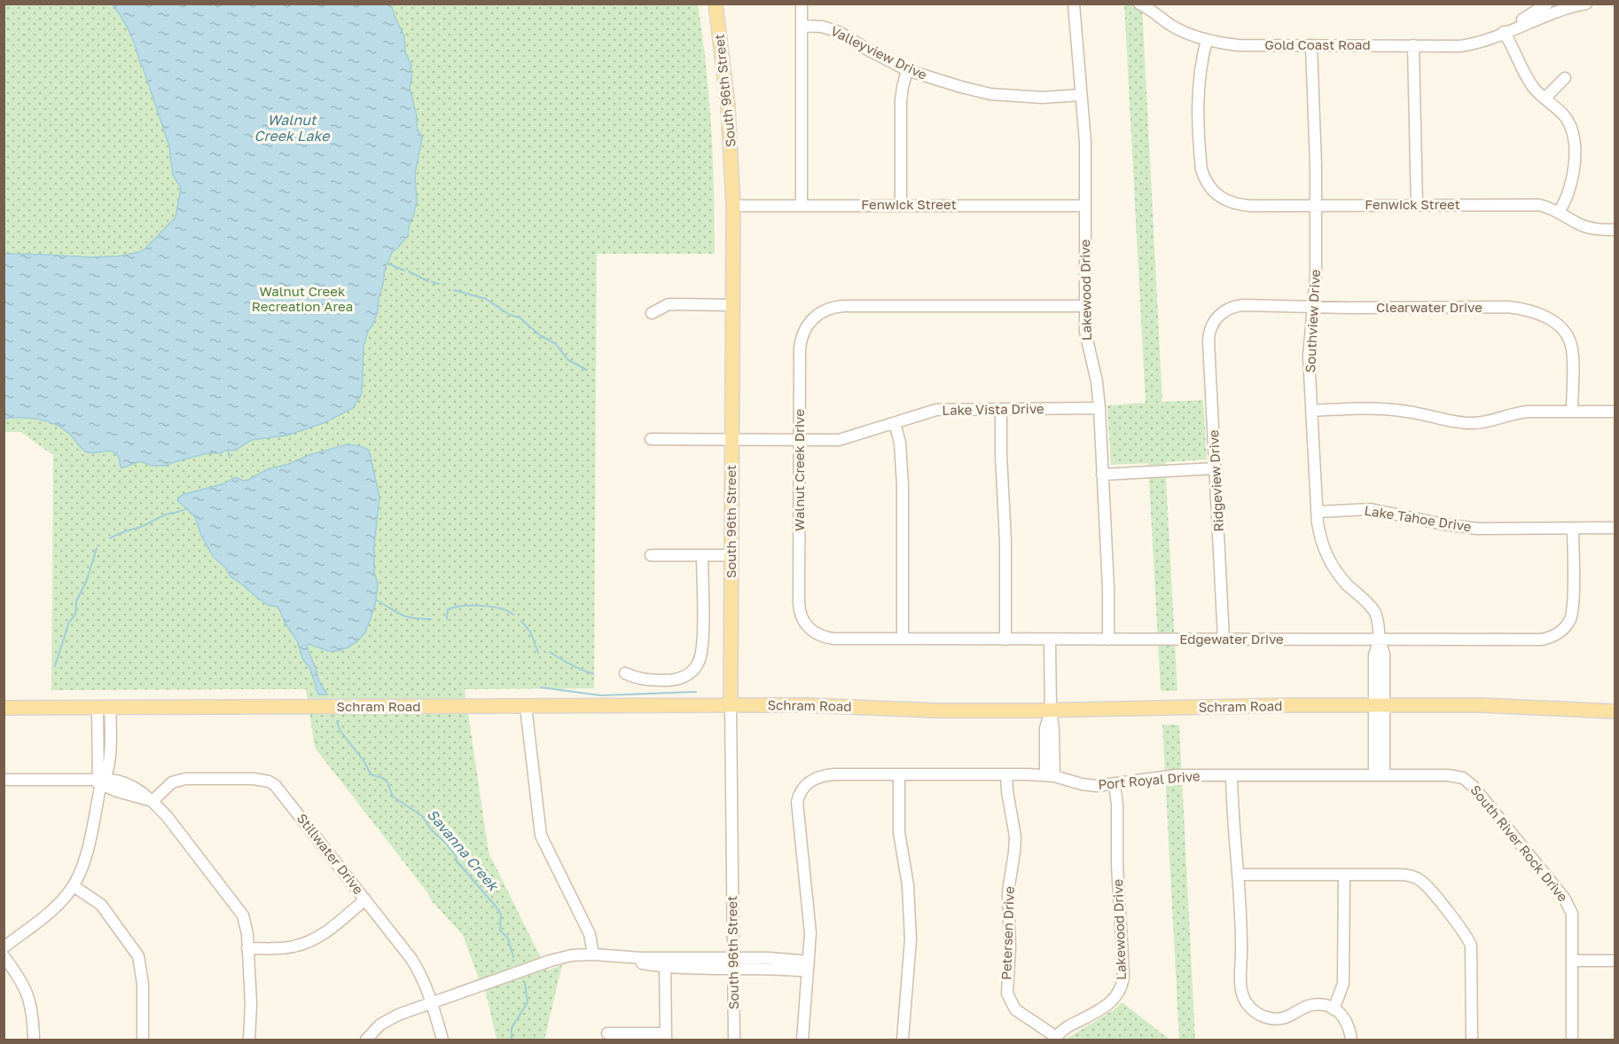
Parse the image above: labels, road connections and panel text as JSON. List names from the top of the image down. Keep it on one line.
{"streets":{"main road":["South 96th Street","Schram Road"],"street":["Gold Coast Road","Valleyview Drive","Fenwick Street","Lakewood Drive","Clearwater Drive","Southview Drive","Lake Vista Drive","Walnut Creek Drive","Ridgeview Drive","Lake Tahoe Drive","Edgewater Drive","Port Royal Drive","South River Rock Drive","Stillwater Drive","Petersen Drive"]},"crossings":[["Gold Coast Road","Fenwick Street"],["Gold Coast Road","Southview Drive"],["Valleyview Drive","Lakewood Drive"],["South 96th Street","Fenwick Street"],["South 96th Street","Lake Vista Drive"],["South 96th Street","Schram Road"],["Fenwick Street","Lakewood Drive"],["Fenwick Street","Southview Drive"],["Lakewood Drive","Lake Vista Drive"],["Lakewood Drive","Walnut Creek Drive"],["Lakewood Drive","Edgewater Drive"],["Lakewood Drive","Port Royal Drive"],["Lakewood Drive","Petersen Drive"],["Clearwater Drive","Southview Drive"],["Clearwater Drive","Ridgeview Drive"],["Southview Drive","Lake Tahoe Drive"],["Southview Drive","Edgewater Drive"],["Southview Drive","Schram Road"],["Southview Drive","Port Royal Drive"],["Lake Vista Drive","Walnut Creek Drive"],["Walnut Creek Drive","Edgewater Drive"],["Ridgeview Drive","Edgewater Drive"],["Lake Tahoe Drive","Edgewater Drive"],["Port Royal Drive","South River Rock Drive"],["Port Royal Drive","Petersen Drive"]],"water":["Walnut Creek Lake","Savanna Creek"],"parks":["Walnut Creek Recreation Area"]}
